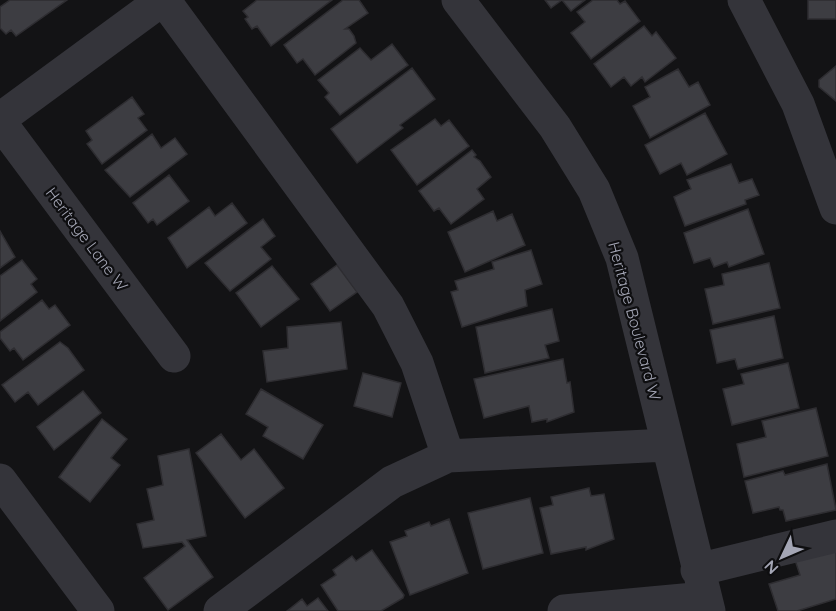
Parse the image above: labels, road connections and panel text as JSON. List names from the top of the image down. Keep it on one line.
{"streets":{"street":["Heritage Lane W","Heritage Boulevard W"]},"north":"bottom left"}
